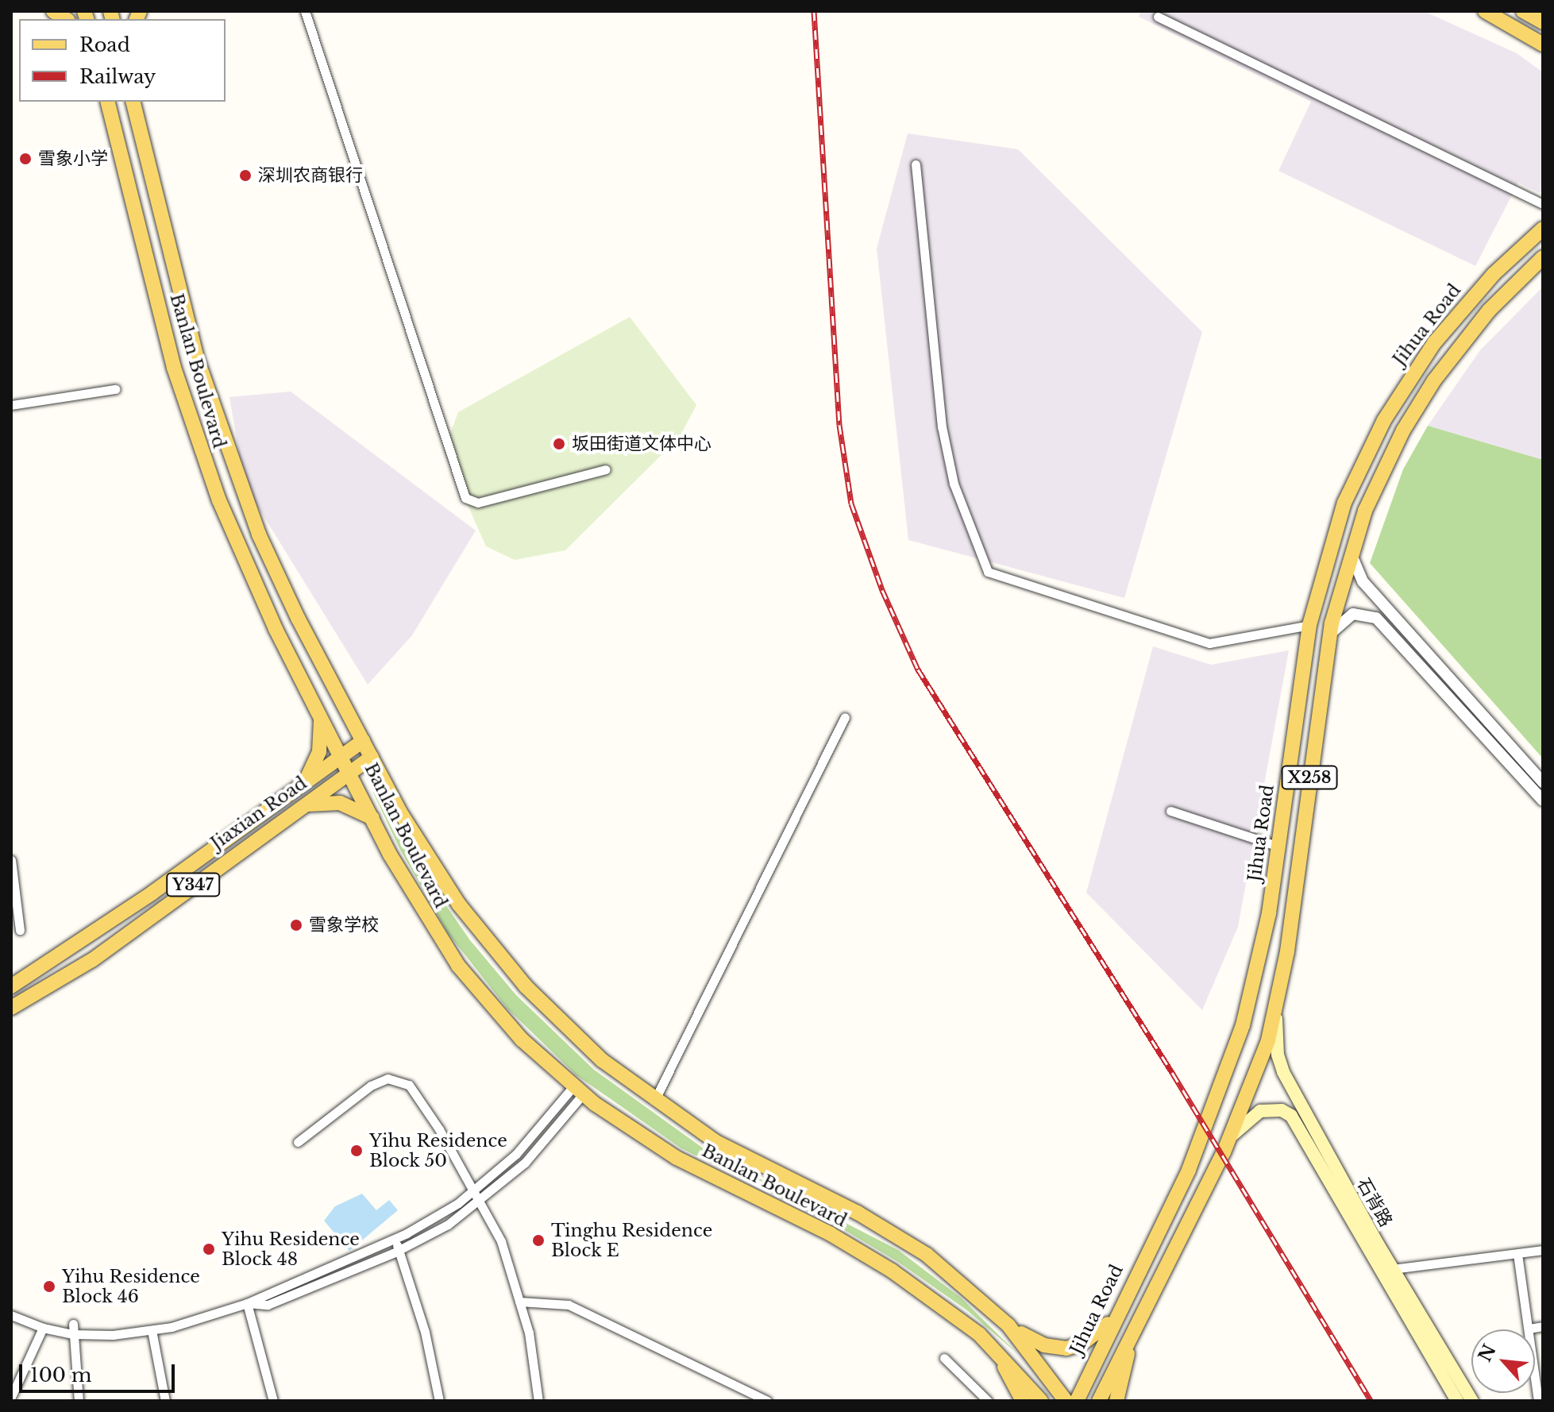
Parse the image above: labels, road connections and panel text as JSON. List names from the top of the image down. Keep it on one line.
{"streets":{"main road":["Jihua Road","Banlan Boulevard","X258","Jiaxian Road","Y347","石背路"]},"crossings":[["Banlan Boulevard","Jiaxian Road"],["X258","石背路"]],"places":["雪象小学","深圳农商银行","坂田街道文体中心","雪象学校","Yihu Residence Block 50","Tinghu Residence Block E","Yihu Residence Block 48","Yihu Residence Block 46"],"legend":["Road","Railway"],"scale_bar":"100 m","north":"top left"}
